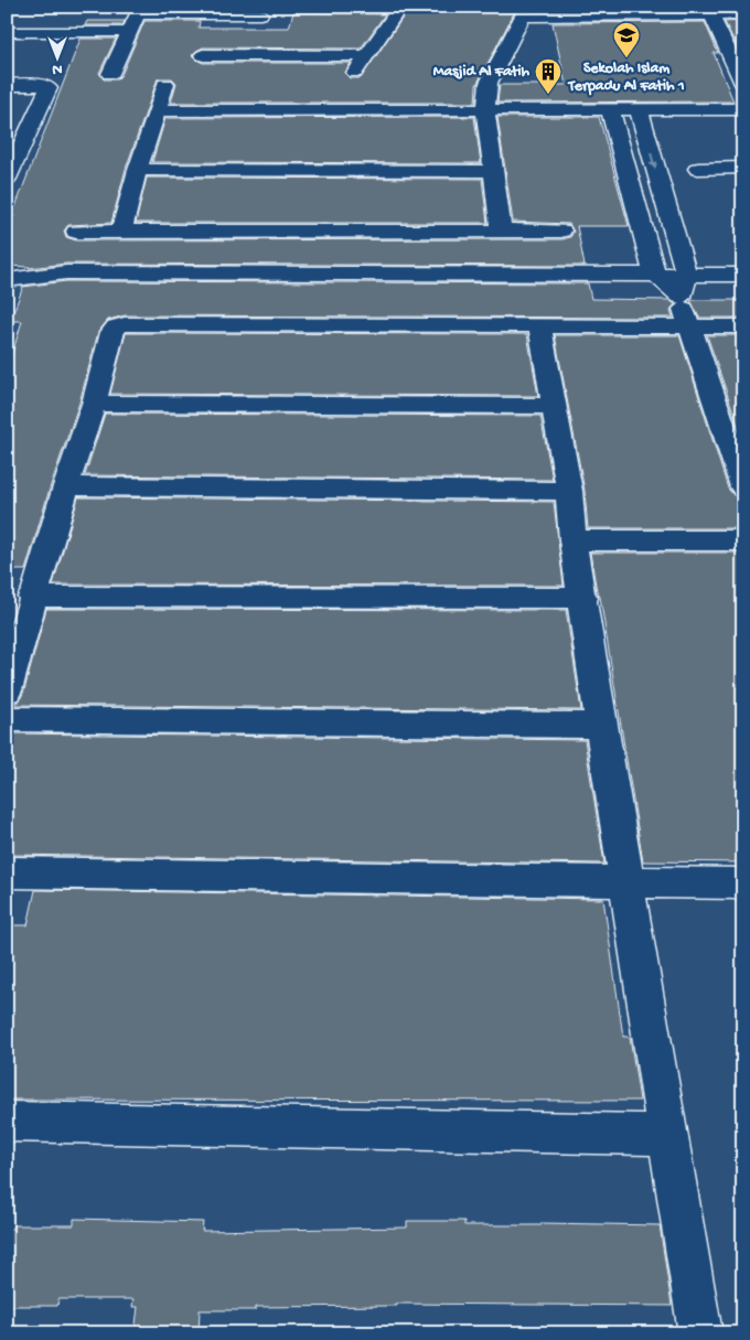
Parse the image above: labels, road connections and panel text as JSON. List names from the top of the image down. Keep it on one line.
{"places":{"school or university":["Sekolah Islam Terpadu Al Fatih 1"],"building":["Masjid Al Fatih"]},"north":"bottom"}
